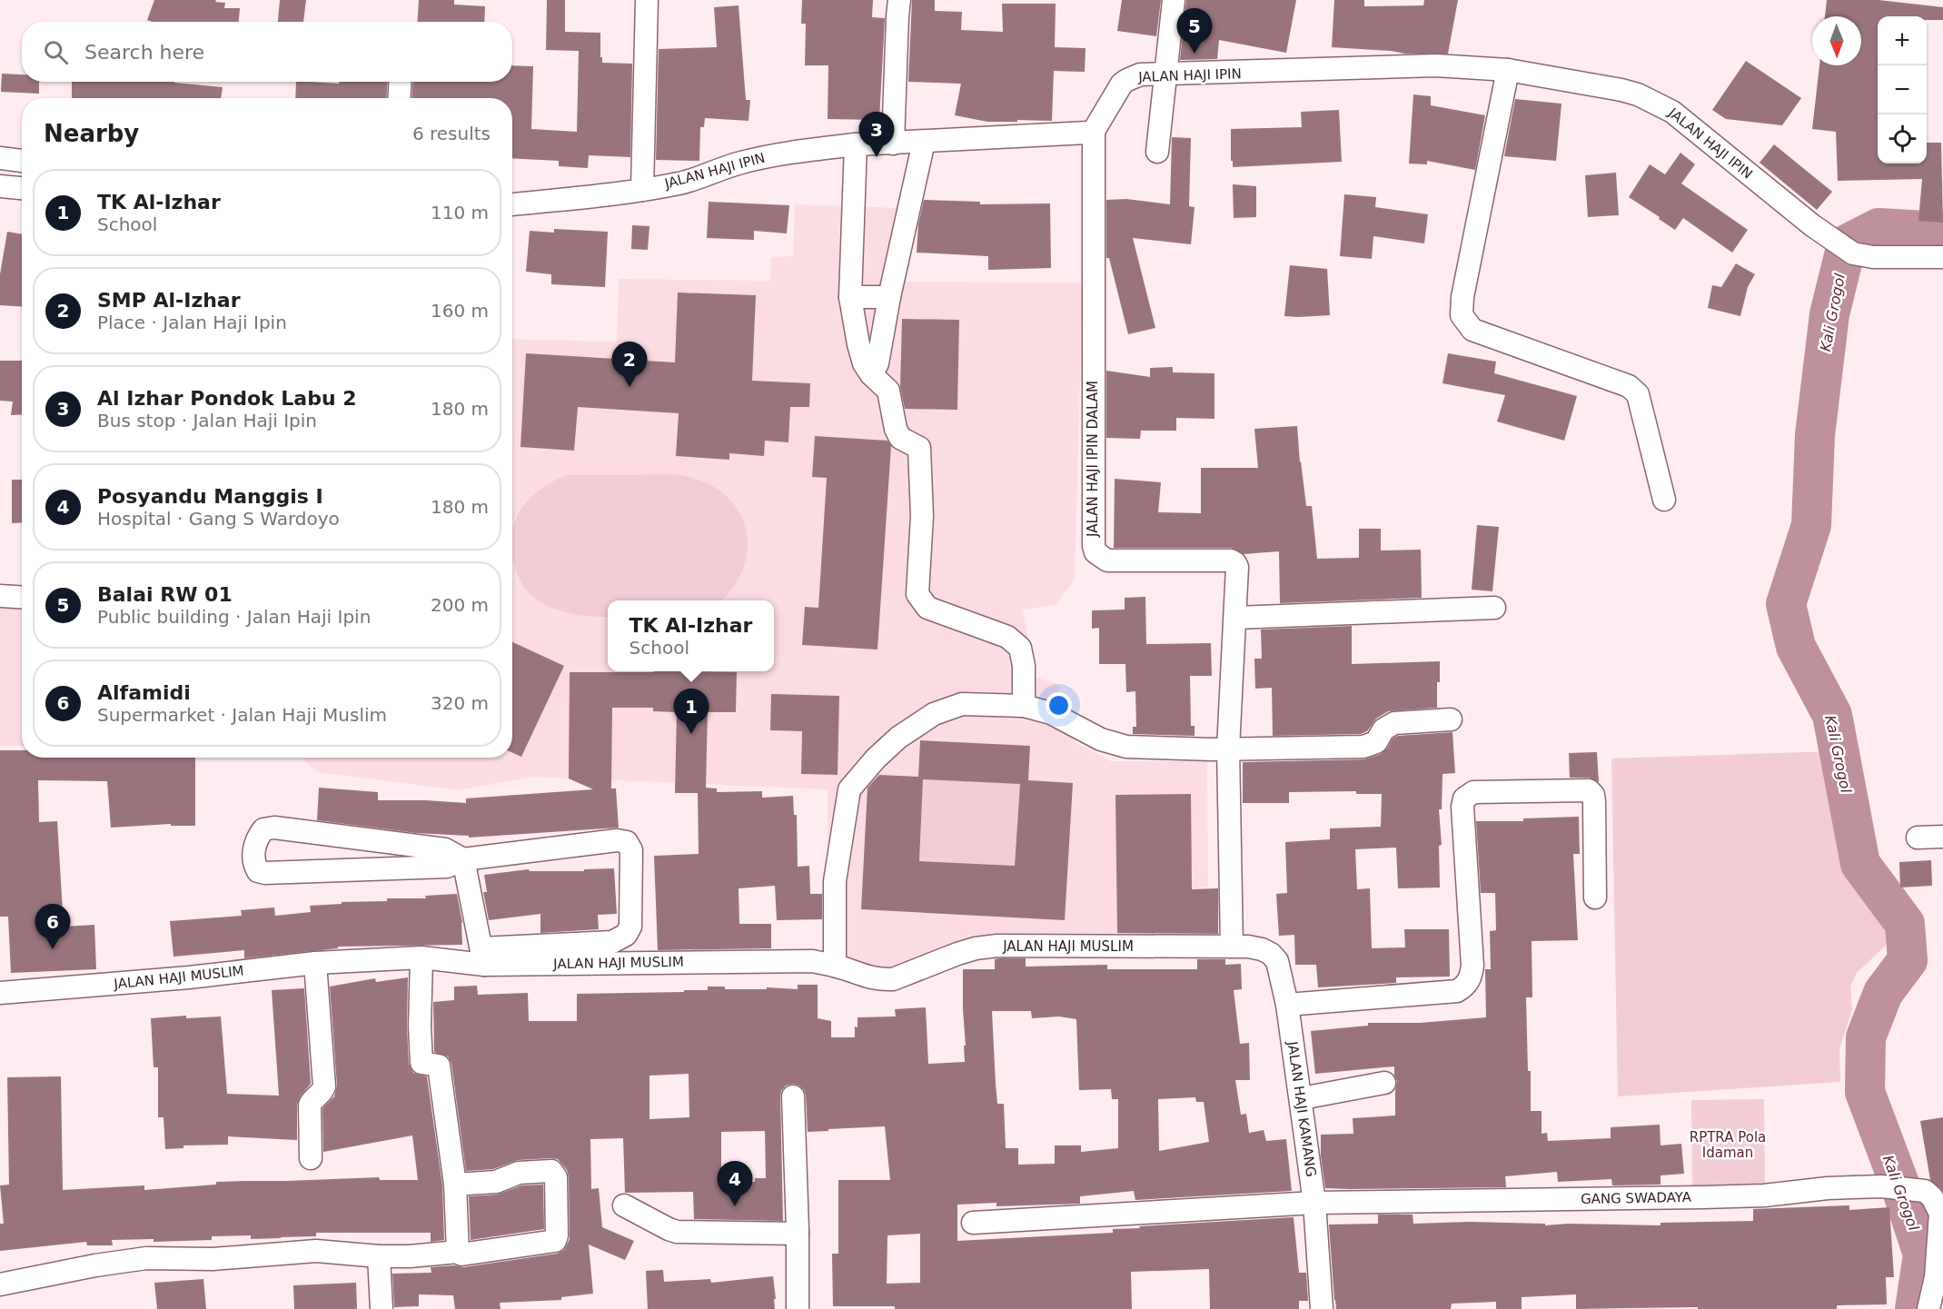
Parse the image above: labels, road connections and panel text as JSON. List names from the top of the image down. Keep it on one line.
{"streets":{"street":["JALAN HAJI IPIN","JALAN HAJI IPIN DALAM","JALAN HAJI MUSLIM","JALAN HAJI KAMANG","GANG SWADAYA"]},"crossings":[["JALAN HAJI IPIN","JALAN HAJI IPIN DALAM"],["JALAN HAJI IPIN DALAM","JALAN HAJI MUSLIM"],["JALAN HAJI IPIN DALAM","JALAN HAJI KAMANG"],["JALAN HAJI MUSLIM","JALAN HAJI KAMANG"],["JALAN HAJI KAMANG","GANG SWADAYA"]],"water":["Kali Grogol"],"parks":["RPTRA Pola Idaman"],"north":"bottom","page":{"pins":["5","3","2","1","6","4"],"map_buttons":["+","−"],"search":"Search here","heading":["Nearby","6 results"],"list":[{"mark":"1","name":"TK Al-Izhar","note":"School","value":"110 m"},{"mark":"2","name":"SMP Al-Izhar","note":"Place · Jalan Haji Ipin","value":"160 m"},{"mark":"3","name":"Al Izhar Pondok Labu 2","note":"Bus stop · Jalan Haji Ipin","value":"180 m"},{"mark":"4","name":"Posyandu Manggis I","note":"Hospital · Gang S Wardoyo","value":"180 m"},{"mark":"5","name":"Balai RW 01","note":"Public building · Jalan Haji Ipin","value":"200 m"},{"mark":"6","name":"Alfamidi","note":"Supermarket · Jalan Haji Muslim","value":"320 m"}],"popup":["TK Al-Izhar","School"]}}
